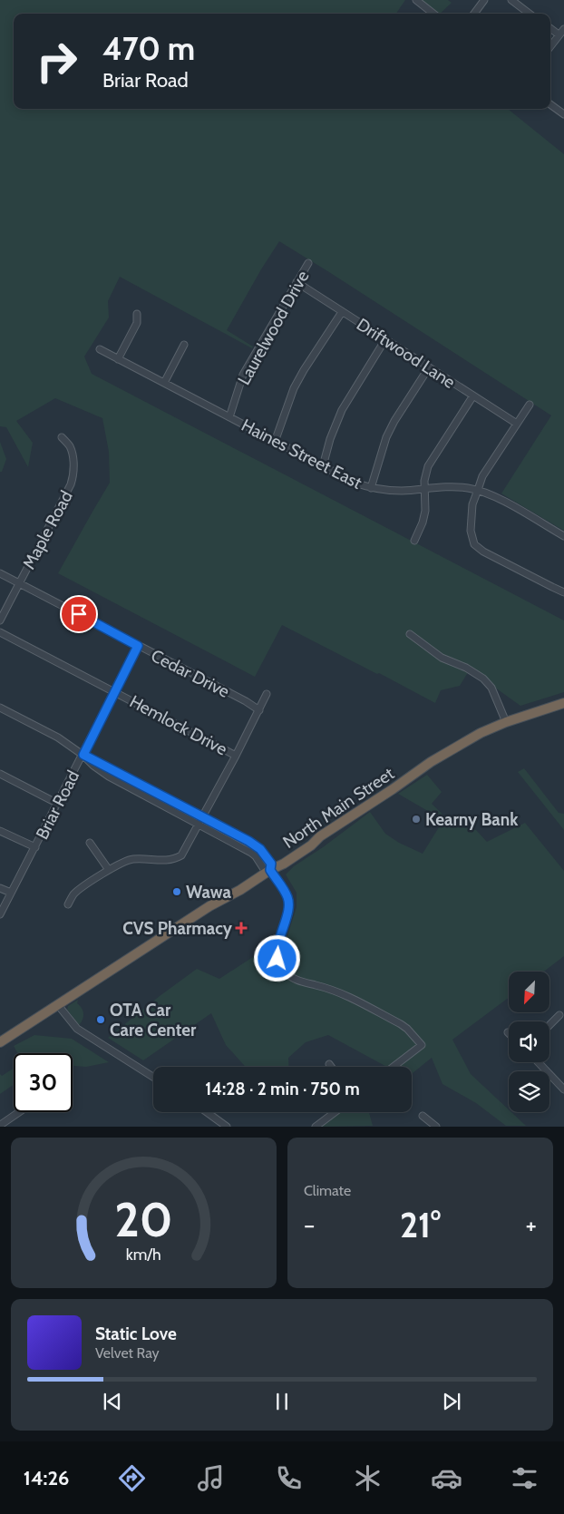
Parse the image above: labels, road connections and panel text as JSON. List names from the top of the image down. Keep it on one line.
{"streets":{"highway":["North Main Street"],"street":["Laurelwood Drive","Driftwood Lane","Haines Street East","Maple Road","Cedar Drive","Hemlock Drive","Briar Road"]},"crossings":[["Laurelwood Drive","Driftwood Lane"],["Laurelwood Drive","Haines Street East"],["Maple Road","Cedar Drive"],["Cedar Drive","Briar Road"],["Hemlock Drive","Briar Road"]],"places":{"other":["Kearny Bank","Wawa","OTA Car Care Center"],"health":["CVS Pharmacy"]},"north":"bottom left","page":{"turn":["470 m","Briar Road"],"limit":"30","trip":"14:28 · 2 min · 750 m","tile":"Climate","heat":["−","21°","+"],"song":["Static Love","Velvet Ray"],"tabs":"14:26","gauge":["20","km/h"]}}
